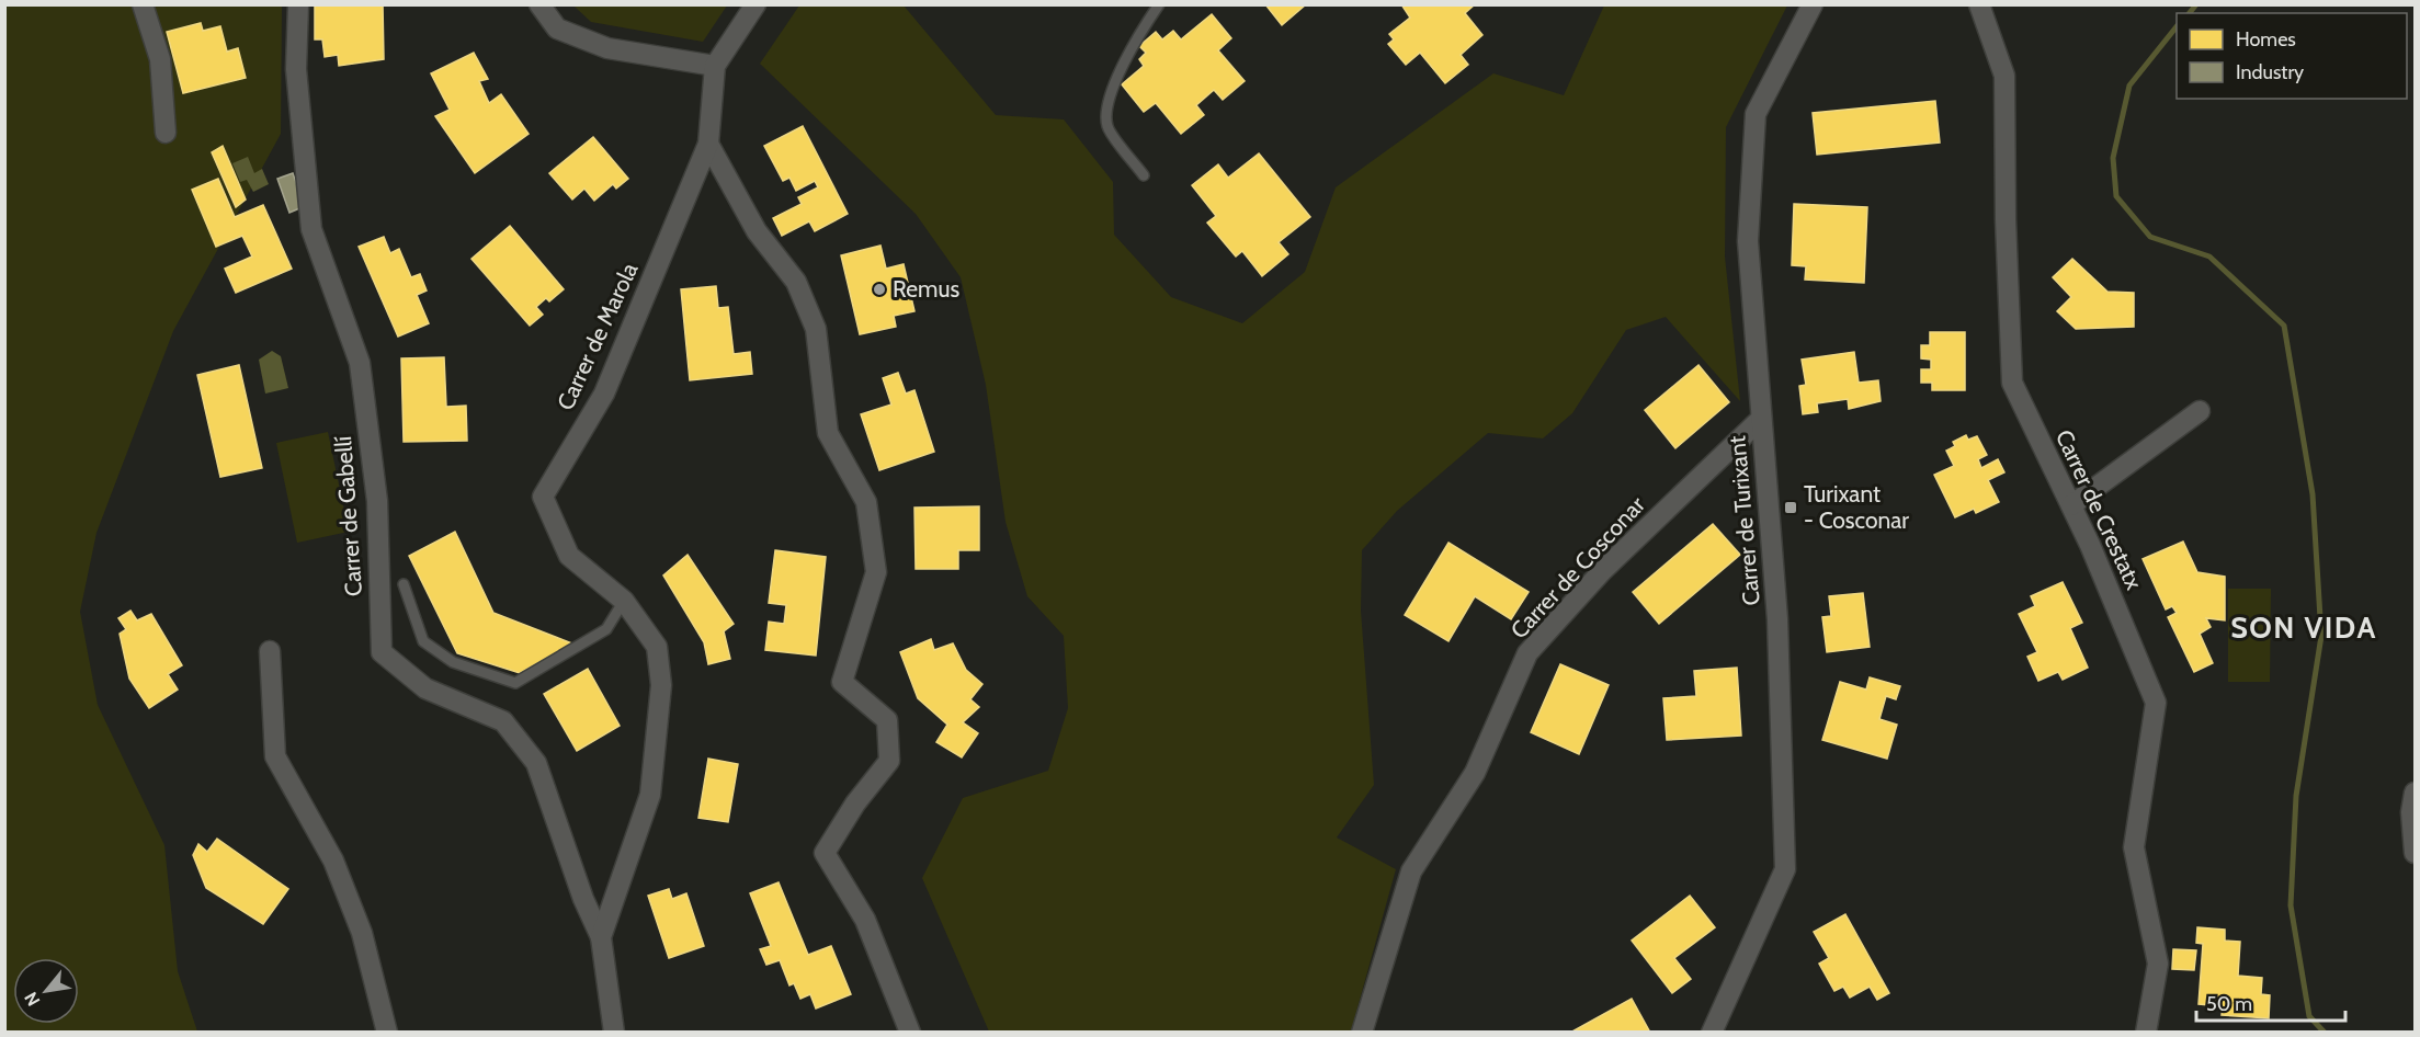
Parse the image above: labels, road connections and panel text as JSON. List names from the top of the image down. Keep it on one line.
{"streets":{"street":["Carrer de Marola","Carrer de Crestatx","Carrer de Gabellí","Carrer de Turixant","Carrer de Cosconar"]},"crossings":[["Carrer de Marola","Carrer de Gabellí"],["Carrer de Turixant","Carrer de Cosconar"]],"districts":["SON VIDA"],"places":{"other":["Remus"],"transit":["Turixant - Cosconar"]},"legend":["Homes","Industry"],"scale_bar":"50 m","north":"bottom left"}
